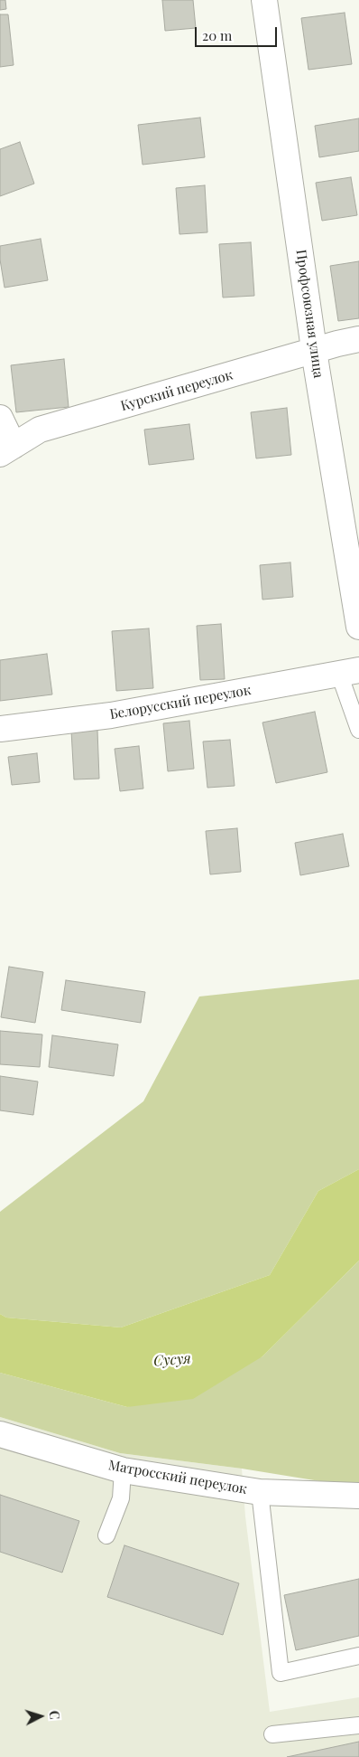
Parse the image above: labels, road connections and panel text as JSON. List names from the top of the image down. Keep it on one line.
{"streets":{"street":["Профсоюзная улица","Курский переулок","Белорусский переулок","Матросский переулок"]},"crossings":[["Профсоюзная улица","Курский переулок"]],"water":["Сусуя"],"scale_bar":"20 m","north":"right"}
